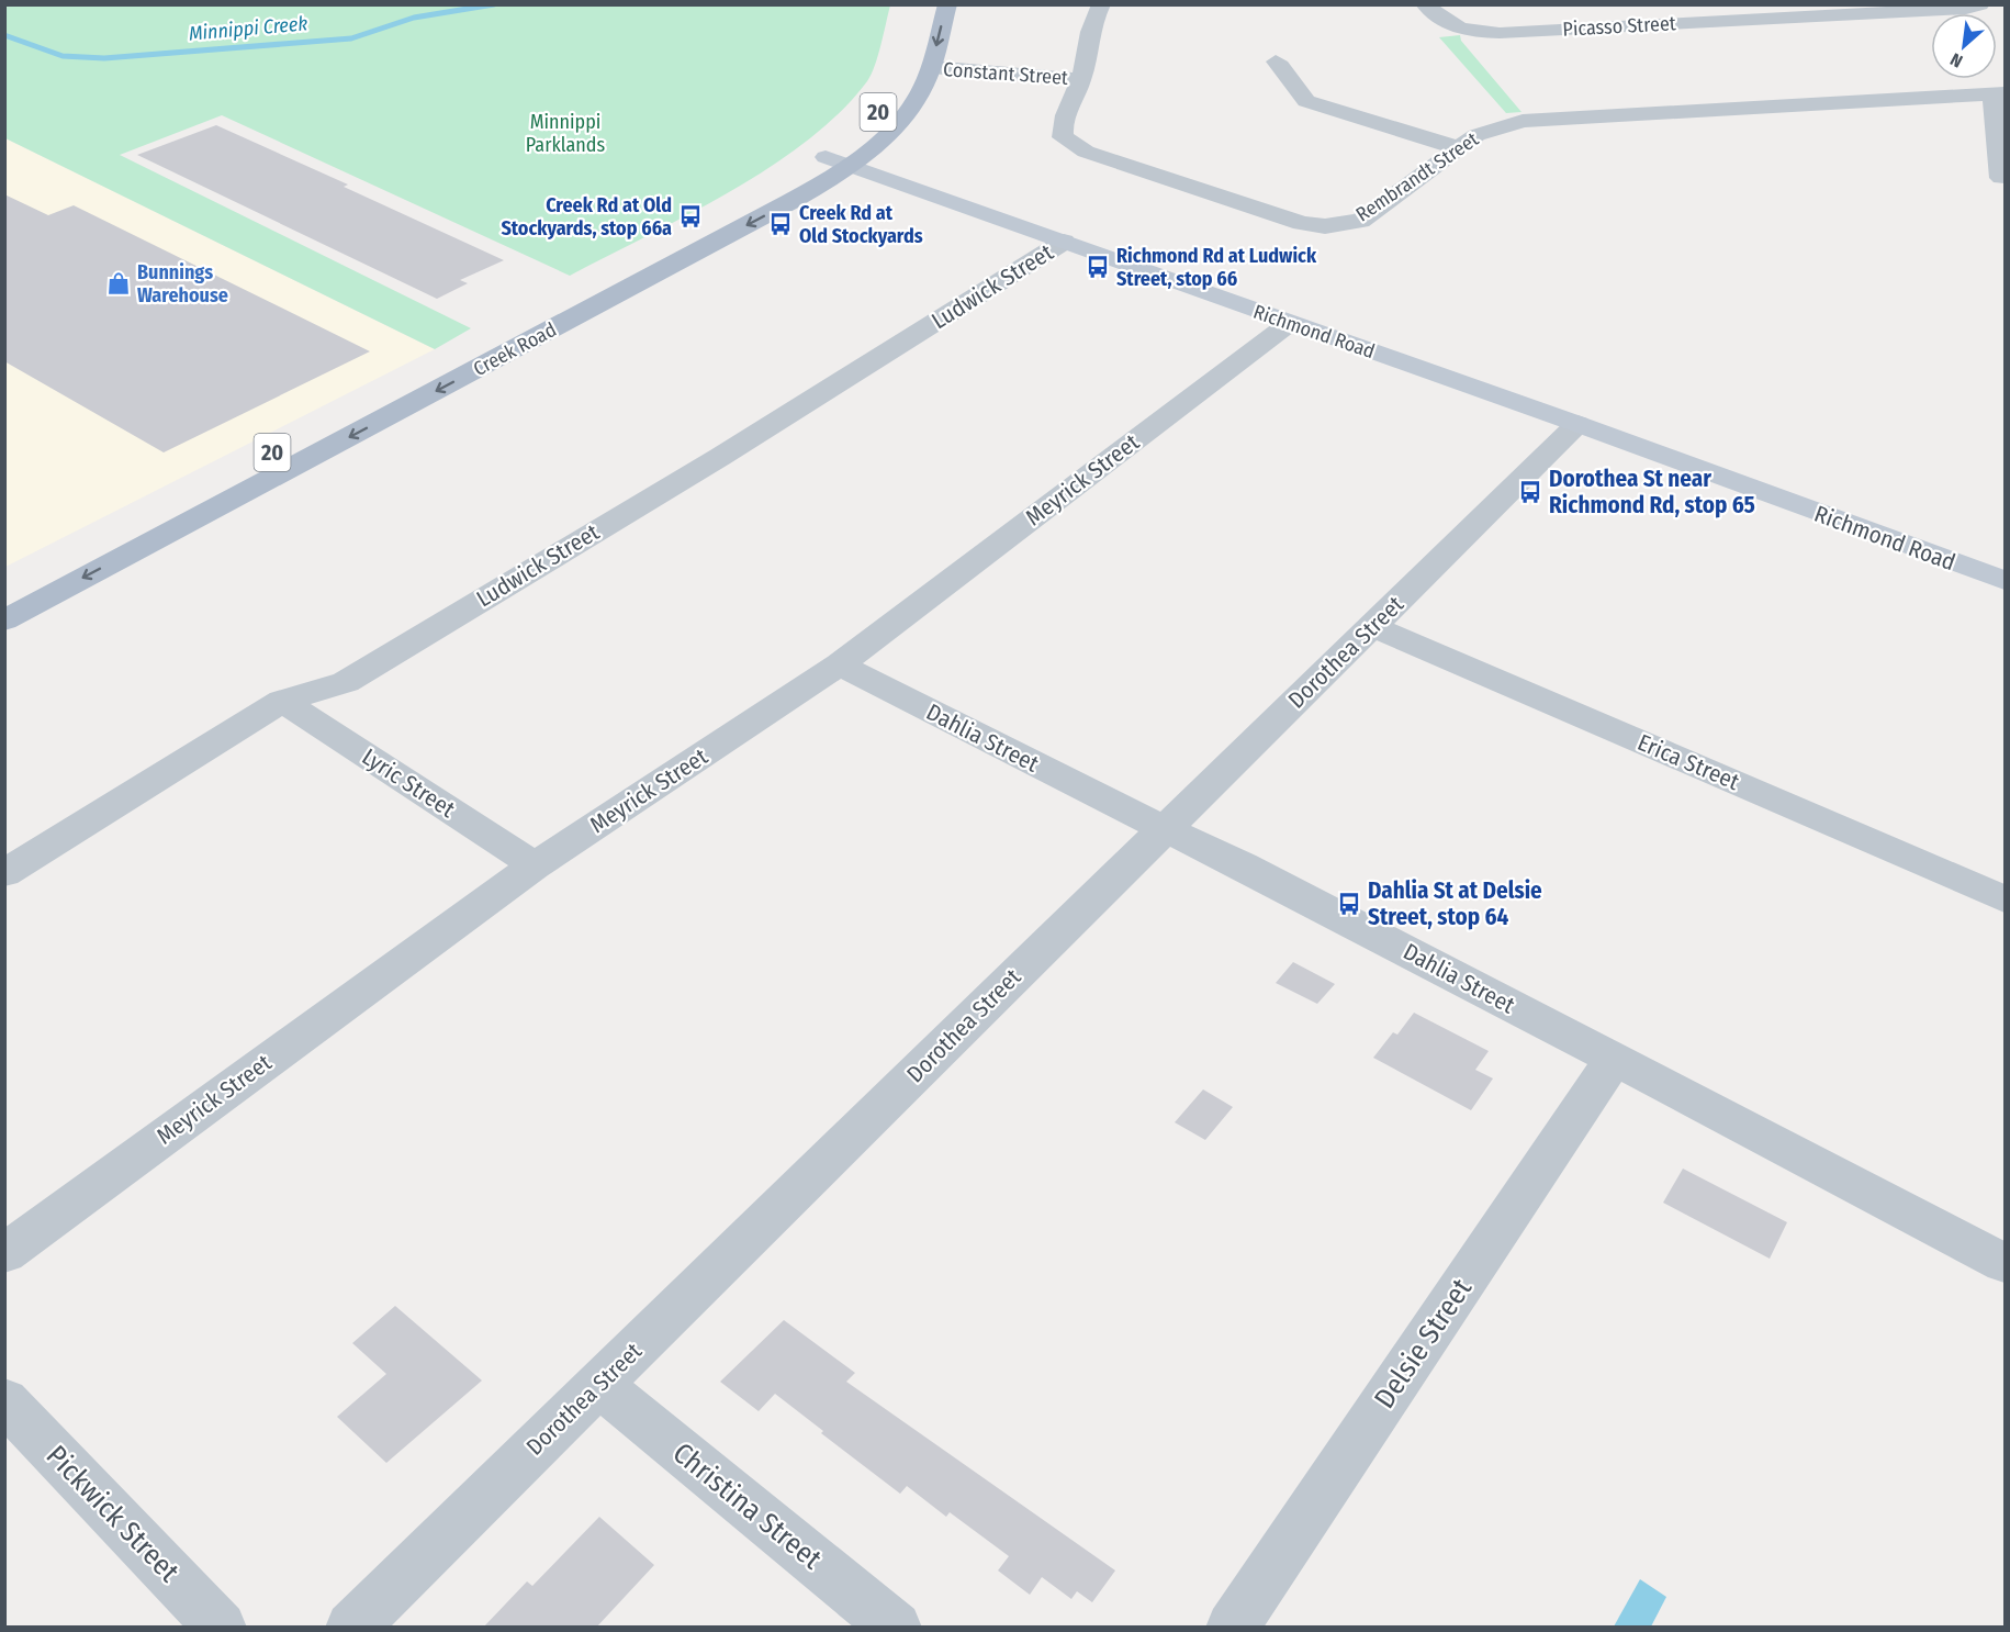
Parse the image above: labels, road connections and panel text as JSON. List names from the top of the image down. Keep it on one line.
{"streets":{"main road":["20","Richmond Road","Creek Road"],"street":["Picasso Street","Constant Street","Rembrandt Street","Ludwick Street","Meyrick Street","Dorothea Street","Dahlia Street","Erica Street","Lyric Street","Delsie Street","Christina Street","Pickwick Street"]},"crossings":[["Constant Street","Rembrandt Street"],["Constant Street","Creek Road"],["Ludwick Street","Richmond Road"],["Ludwick Street","Lyric Street"],["Richmond Road","Creek Road"],["Richmond Road","Meyrick Street"],["Richmond Road","Dorothea Street"],["Meyrick Street","Dahlia Street"],["Meyrick Street","Lyric Street"],["Dorothea Street","Dahlia Street"],["Dorothea Street","Erica Street"],["Dorothea Street","Christina Street"],["Dahlia Street","Delsie Street"]],"water":["Minnippi Creek"],"parks":["Minnippi Parklands"],"places":{"bus stop":["Creek Rd at Old Stockyards, stop 66a","Creek Rd at Old Stockyards","Richmond Rd at Ludwick Street, stop 66","Dorothea St near Richmond Rd, stop 65","Dahlia St at Delsie Street, stop 64"],"shop":["Bunnings Warehouse"]},"north":"bottom left"}
